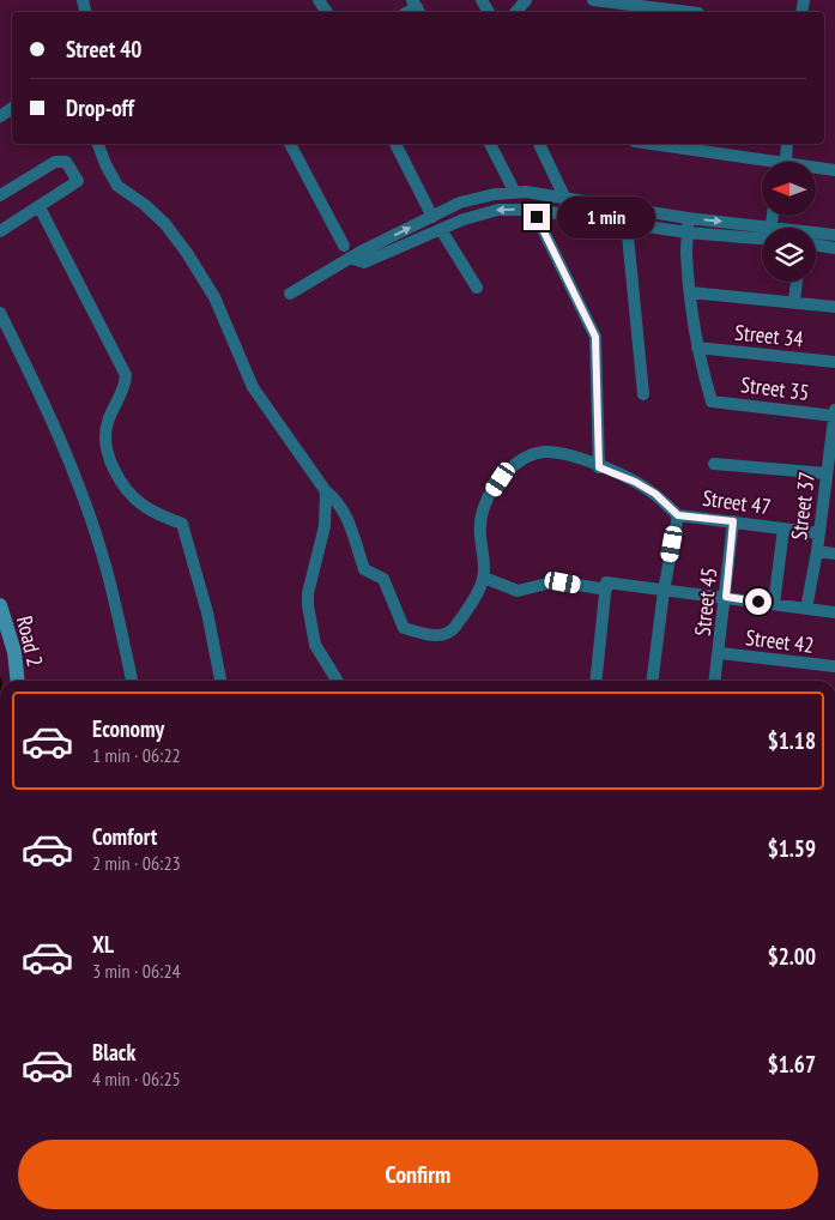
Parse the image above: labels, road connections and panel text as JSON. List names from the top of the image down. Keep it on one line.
{"streets":{"street":["Street 34","Street 35","Street 47","Street 37","Street 45","Road 2","Street 42"]},"crossings":[["Street 34","Street 35"],["Street 35","Street 37"],["Street 47","Street 37"],["Street 47","Street 45"],["Street 45","Street 42"]],"north":"left","page":{"banner":["Street 40","Drop-off"],"bubble":"1 min","list":[{"name":"Economy","note":"1 min · 06:22","value":"$1.18"},{"name":"Comfort","note":"2 min · 06:23","value":"$1.59"},{"name":"XL","note":"3 min · 06:24","value":"$2.00"},{"name":"Black","note":"4 min · 06:25","value":"$1.67"}],"buttons":"Confirm"}}
